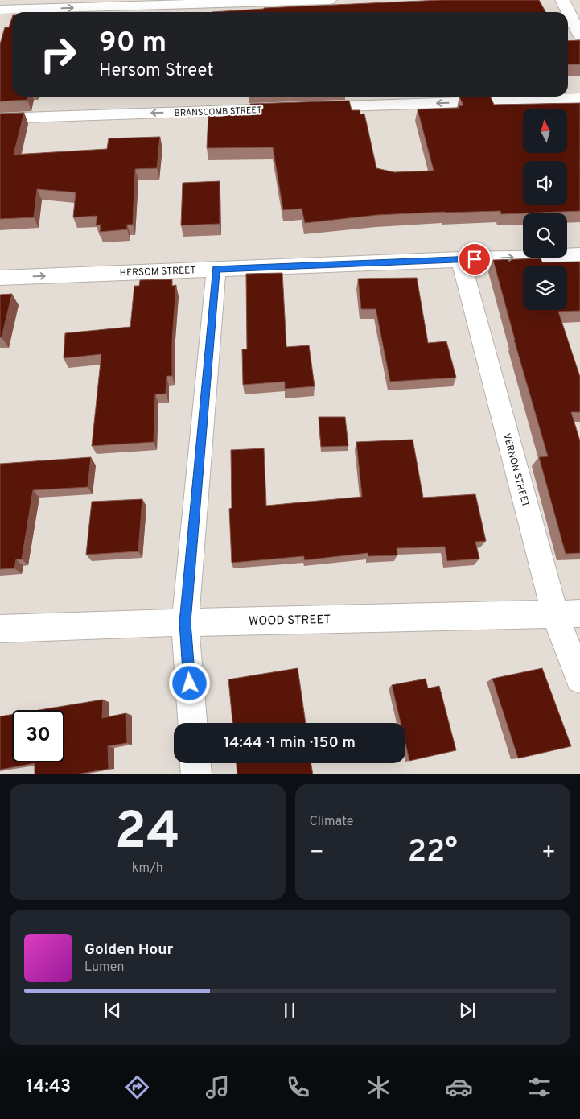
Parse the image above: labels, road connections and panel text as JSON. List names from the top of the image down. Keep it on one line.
{"streets":{"street":["BRANSCOMB STREET","HERSOM STREET","VERNON STREET","WOOD STREET"]},"crossings":[["HERSOM STREET","VERNON STREET"],["VERNON STREET","WOOD STREET"]],"one_way":["HERSOM STREET"],"north":"top","page":{"turn":["90 m","Hersom Street"],"limit":"30","trip":"14:44 · 1 min · 150 m","tile":[["24","km/h"],"Climate"],"heat":["−","22°","+"],"song":["Golden Hour","Lumen"],"tabs":"14:43"}}
